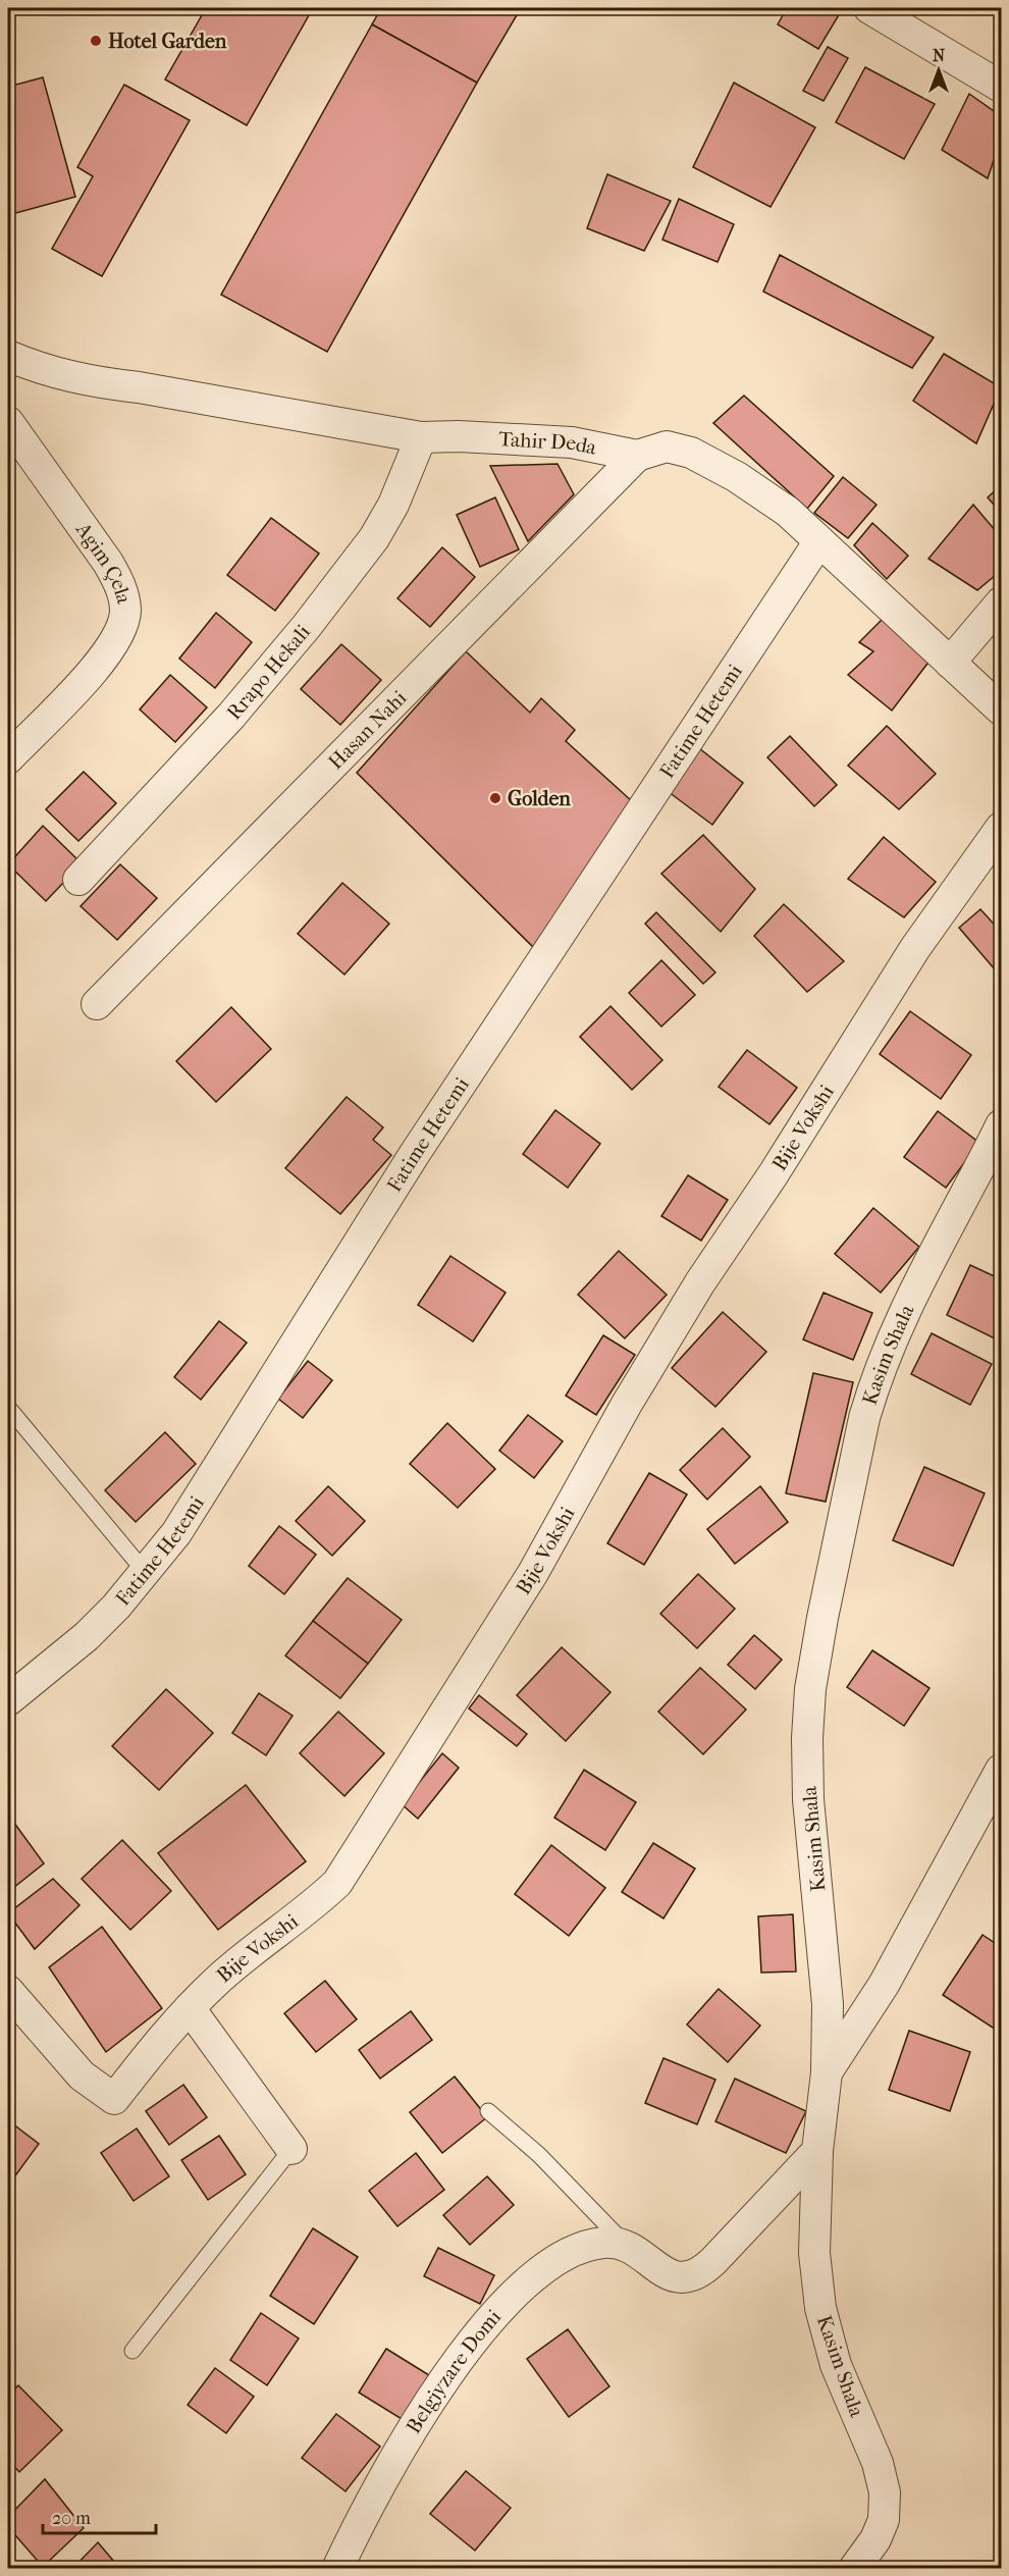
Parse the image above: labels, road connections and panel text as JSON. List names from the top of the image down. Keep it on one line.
{"streets":{"street":["Tahir Deda","Agim Çela","Rrapo Hekali","Fatime Hetemi","Hasan Nahi","Bije Vokshi","Kasim Shala","Belgjyzare Domi"]},"crossings":[["Tahir Deda","Rrapo Hekali"],["Tahir Deda","Fatime Hetemi"],["Tahir Deda","Hasan Nahi"],["Kasim Shala","Belgjyzare Domi"]],"places":["Hotel Garden","Golden"],"scale_bar":"20 m","north":"top"}
